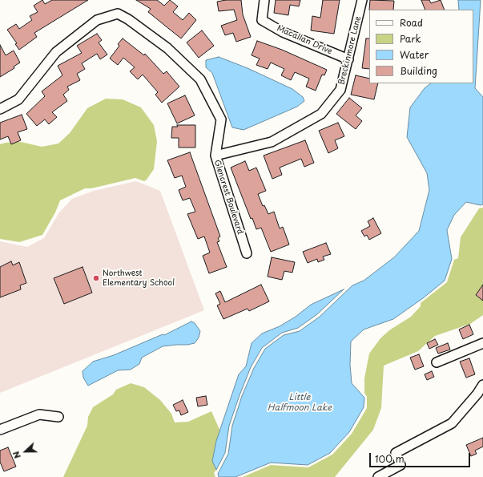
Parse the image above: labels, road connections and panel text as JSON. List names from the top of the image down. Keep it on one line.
{"streets":{"street":["Macallan Drive","Breckinmore Lane","Glencrest Boulevard"]},"crossings":[["Macallan Drive","Breckinmore Lane"],["Breckinmore Lane","Glencrest Boulevard"]],"water":["Little Halfmoon Lake"],"places":["Northwest Elementary School"],"legend":["Road","Park","Water","Building"],"scale_bar":"100 m","north":"left"}
